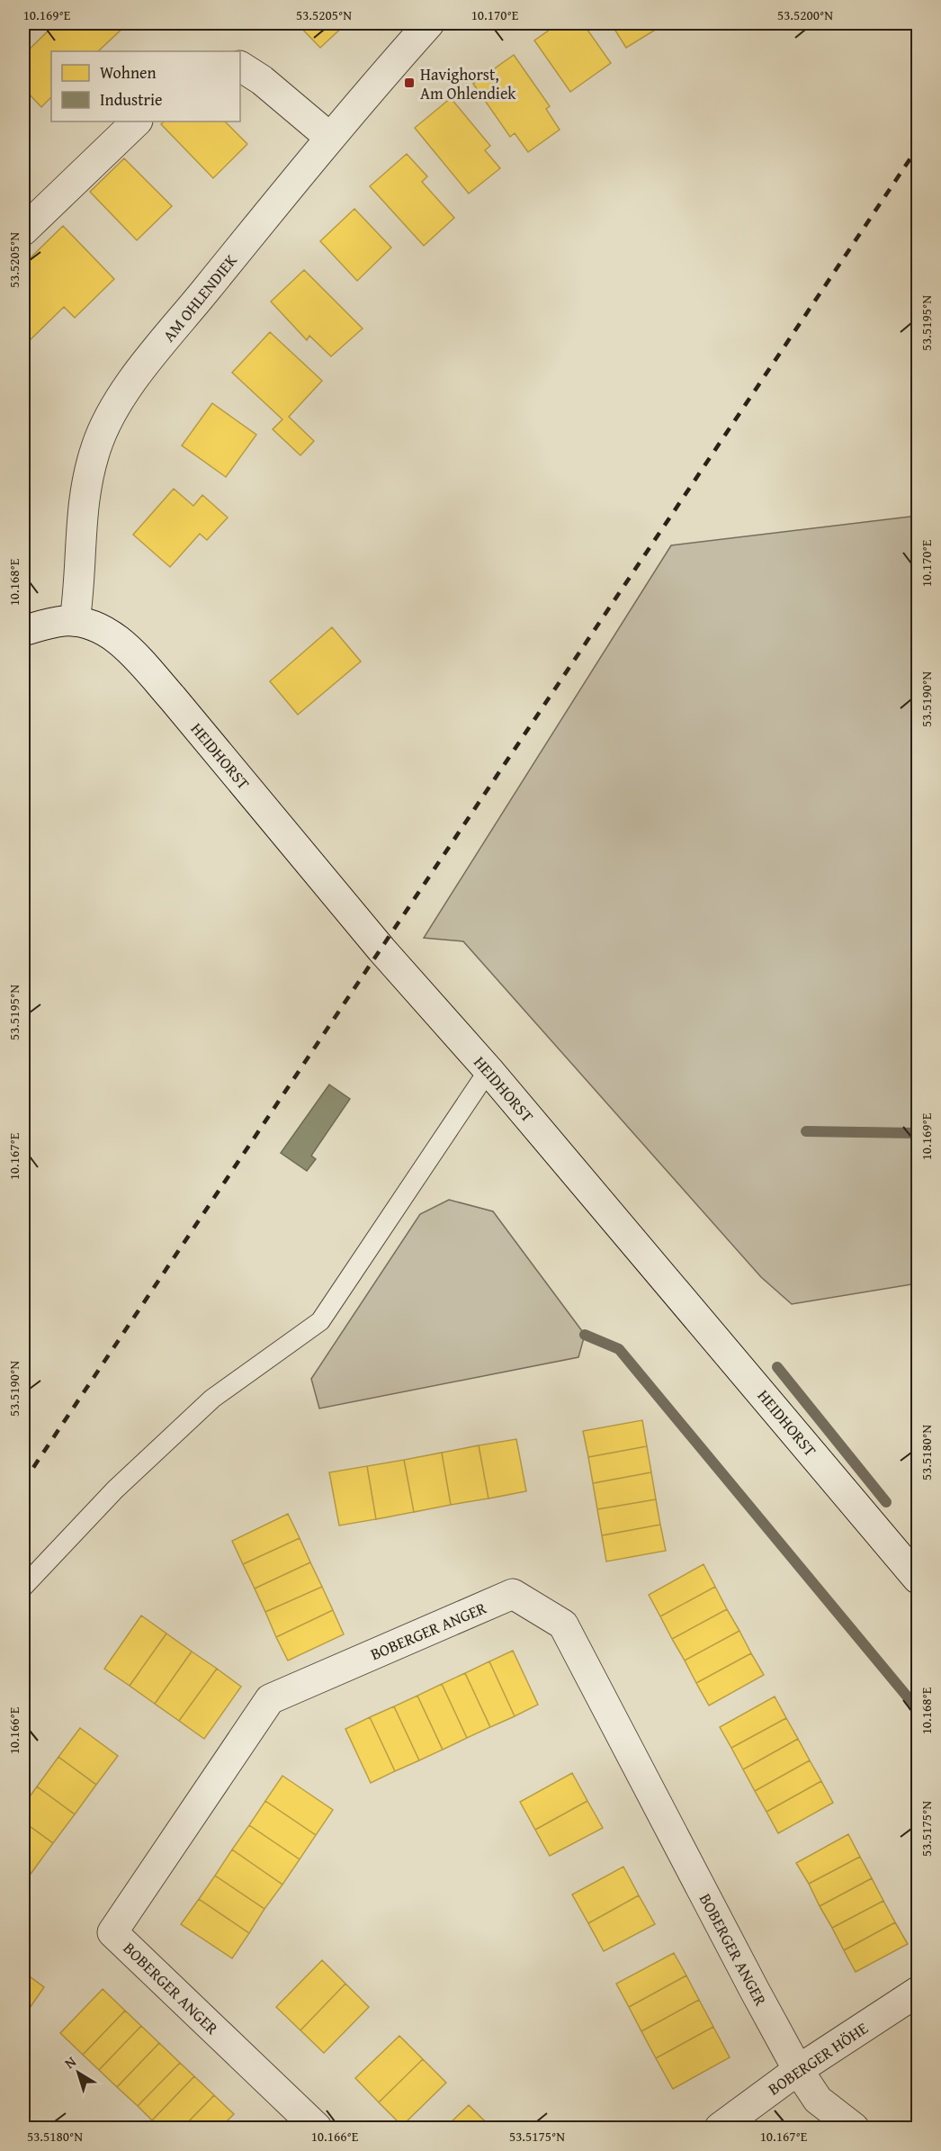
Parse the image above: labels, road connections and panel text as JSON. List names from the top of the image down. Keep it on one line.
{"streets":{"street":["AM OHLENDIEK","HEIDHORST","BOBERGER ANGER","BOBERGER HÖHE"]},"crossings":[["AM OHLENDIEK","HEIDHORST"],["BOBERGER ANGER","BOBERGER HÖHE"]],"places":{"transit":["Havighorst, Am Ohlendiek"]},"legend":["Wohnen","Industrie"],"north":"top left","coordinates":["10.169°E","53.5205°N","10.170°E","53.5200°N","53.5195°N","10.168°E","53.5190°N","10.167°E","53.5180°N","10.166°E","53.5175°N"]}
